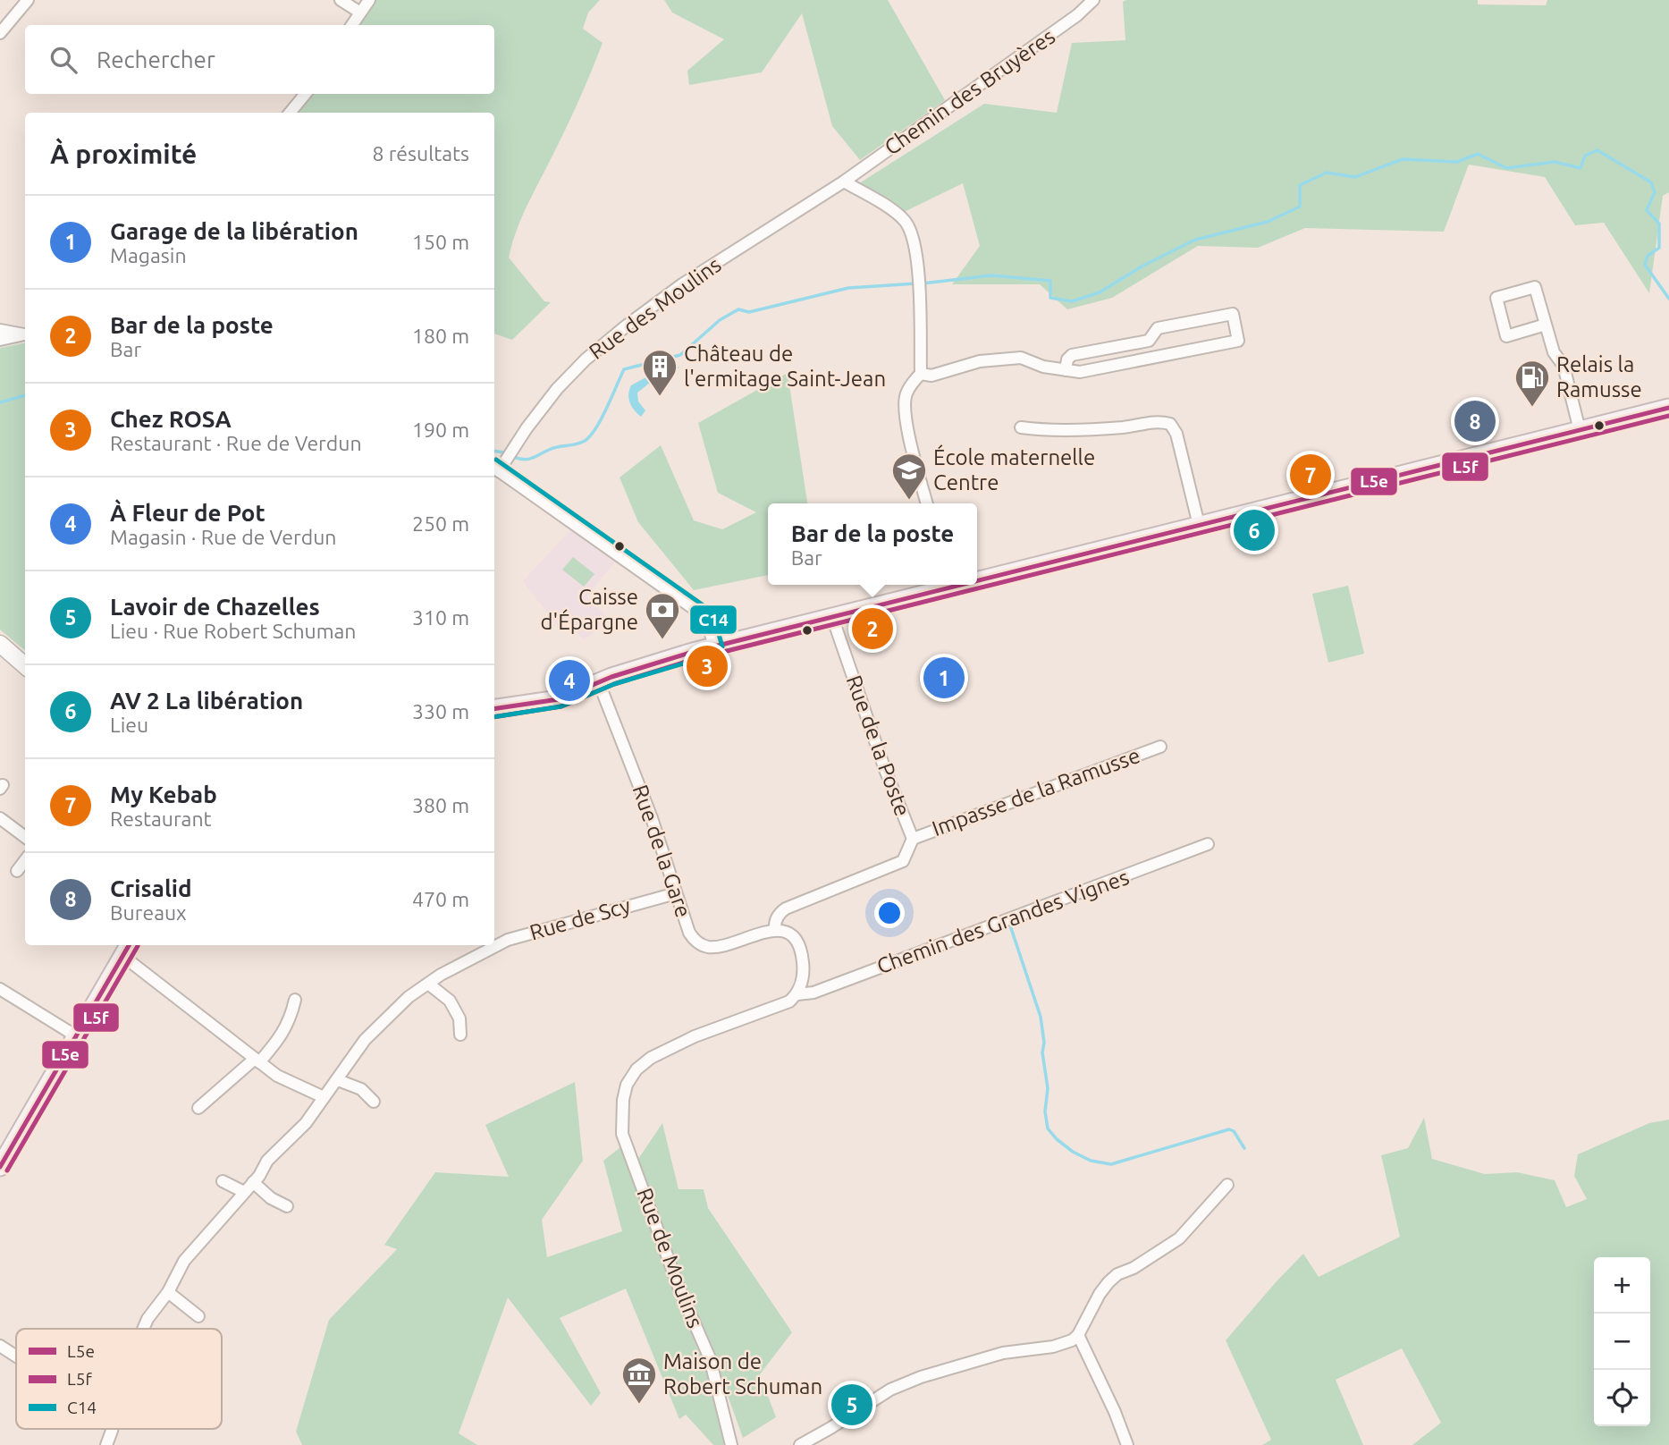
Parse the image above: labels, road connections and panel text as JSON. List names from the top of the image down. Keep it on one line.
{"streets":{"street":["Chemin des Bruyères","Rue des Moulins","Rue de la Poste","Impasse de la Ramusse","Rue de la Gare","Rue de Scy","Chemin des Grandes Vignes","Rue de Moulins"]},"crossings":[["Chemin des Bruyères","Rue des Moulins"],["Rue de la Poste","Impasse de la Ramusse"],["Rue de la Gare","Rue de Scy"],["Chemin des Grandes Vignes","Rue de Moulins"]],"places":{"building":["Château de l'ermitage Saint-Jean"],"fuel station":["Relais la Ramusse"],"school or university":["École maternelle Centre"],"bank":["Caisse d'Épargne"],"museum":["Maison de Robert Schuman"]},"lines":["transit line L5e","transit line L5f","transit line C14"],"legend":["L5e","L5f","C14"],"page":{"search":"Rechercher","heading":["À proximité","8 résultats"],"list":[{"mark":"1","name":"Garage de la libération","note":"Magasin","value":"150 m"},{"mark":"2","name":"Bar de la poste","note":"Bar","value":"180 m"},{"mark":"3","name":"Chez ROSA","note":"Restaurant · Rue de Verdun","value":"190 m"},{"mark":"4","name":"À Fleur de Pot","note":"Magasin · Rue de Verdun","value":"250 m"},{"mark":"5","name":"Lavoir de Chazelles","note":"Lieu · Rue Robert Schuman","value":"310 m"},{"mark":"6","name":"AV 2 La libération","note":"Lieu","value":"330 m"},{"mark":"7","name":"My Kebab","note":"Restaurant","value":"380 m"},{"mark":"8","name":"Crisalid","note":"Bureaux","value":"470 m"}],"pins":["8","7","6","2","3","1","4","5"],"popup":["Bar de la poste","Bar"],"map_buttons":["+","−"]}}
